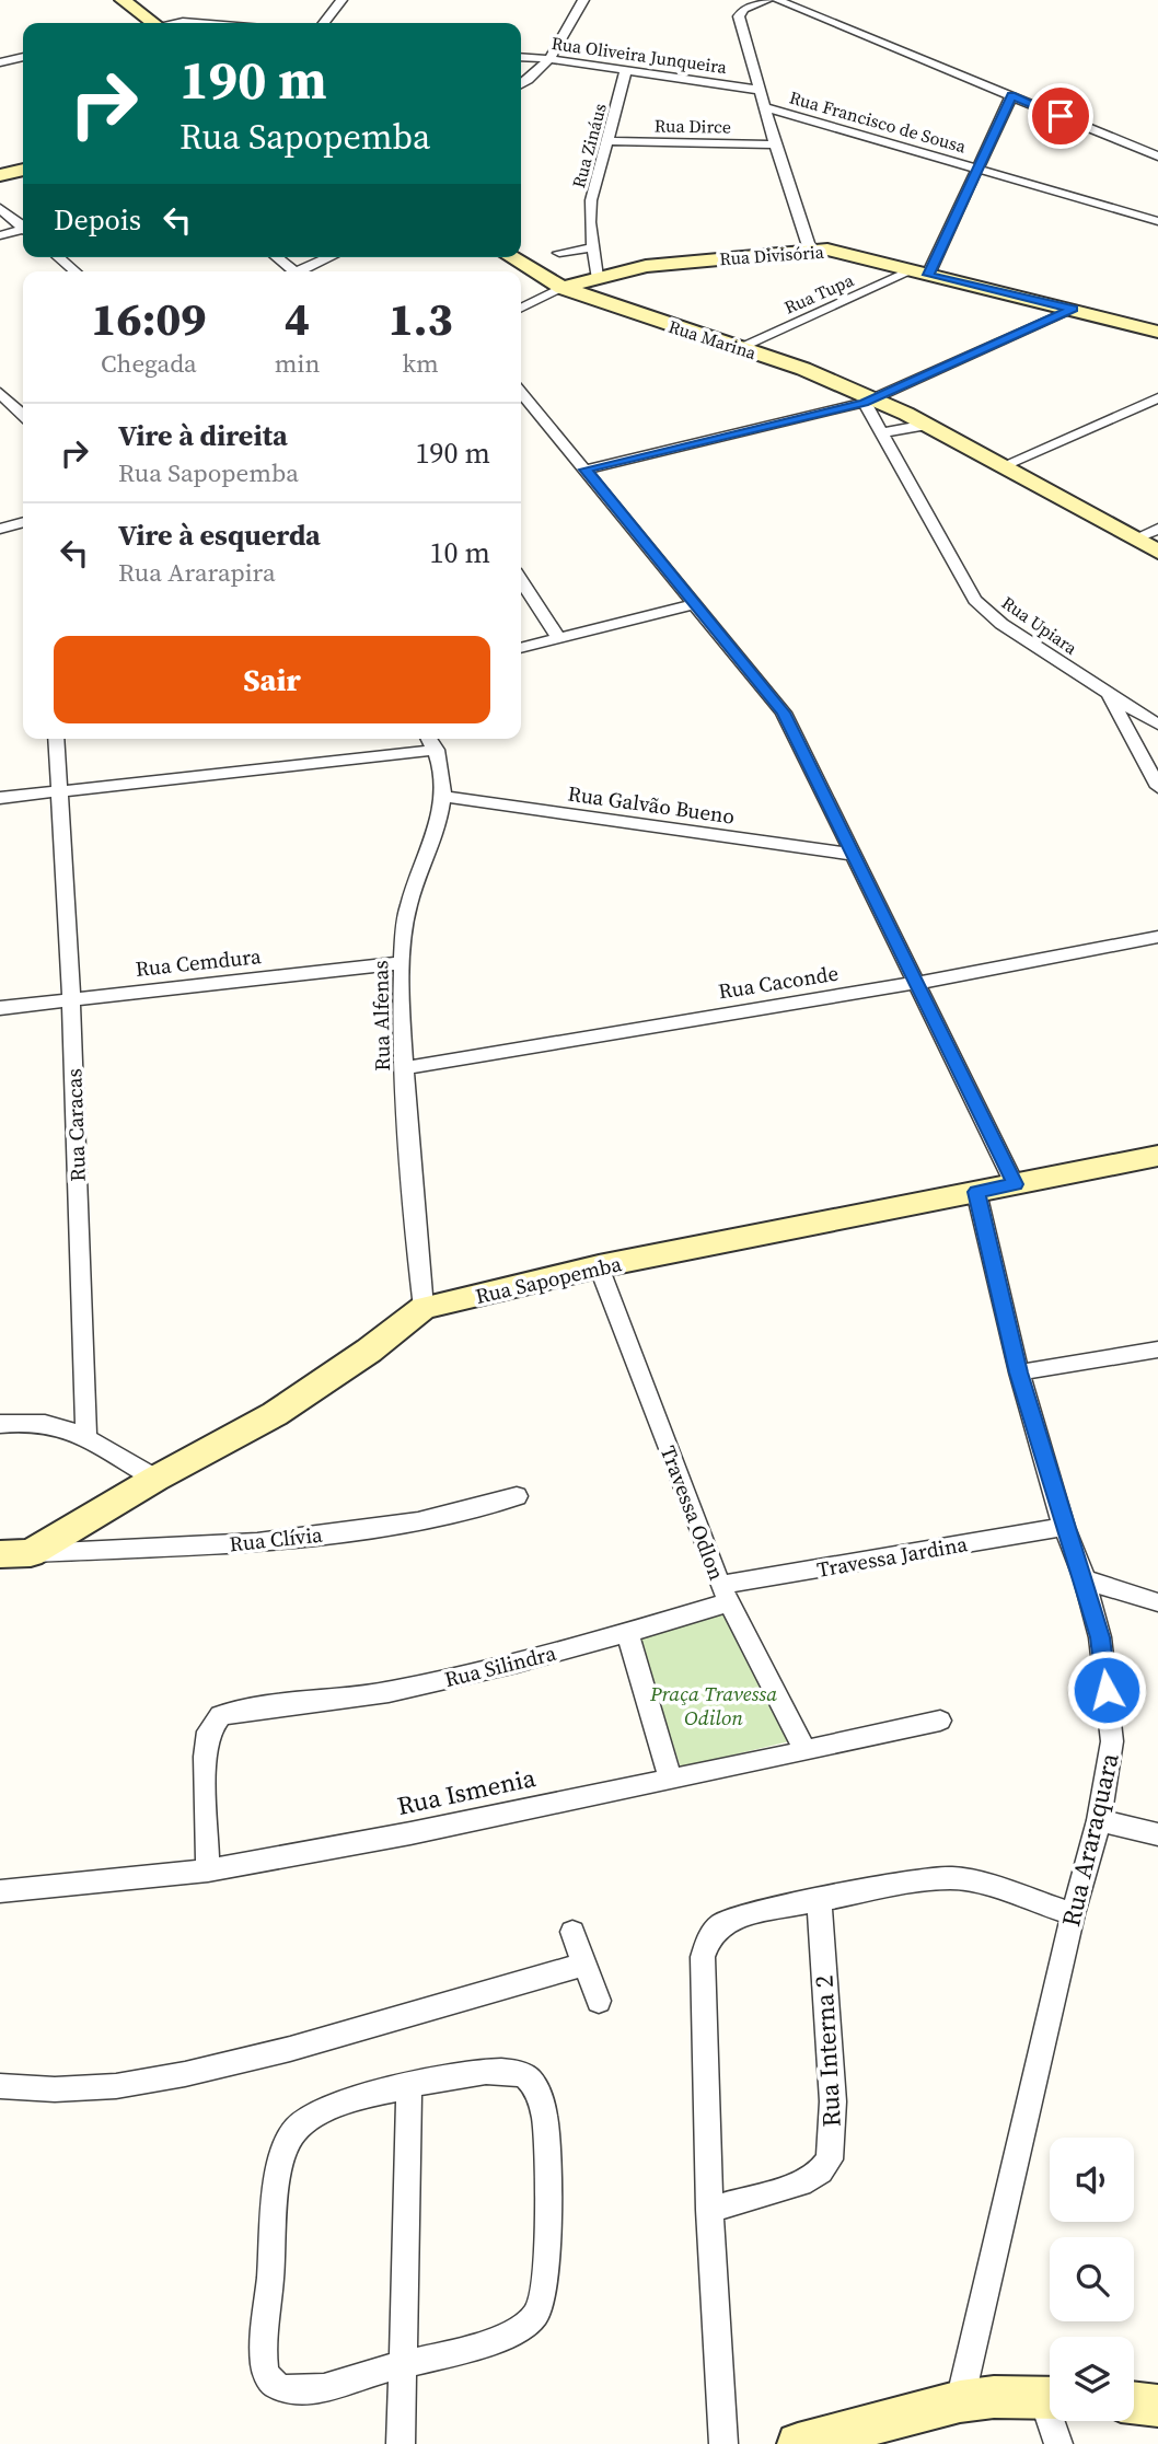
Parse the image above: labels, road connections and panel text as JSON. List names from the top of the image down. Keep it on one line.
{"streets":{"main road":["Rua Divisória","Rua Marina","Rua Sapopemba"],"street":["Rua Oliveira Junqueira","Rua Francisco de Sousa","Rua Dirce","Rua Zináus","Rua Tupa","Rua Upiara","Rua Galvão Bueno","Rua Cemdura","Rua Caconde","Rua Alfenas","Rua Caracas","Travessa Odlon","Rua Clívia","Travessa Jardina","Rua Silindra","Rua Ismenia","Rua Araraquara","Rua Interna 2"]},"crossings":[["Rua Oliveira Junqueira","Rua Zináus"],["Rua Dirce","Rua Zináus"],["Rua Zináus","Rua Divisória"],["Rua Divisória","Rua Tupa"],["Rua Divisória","Rua Marina"],["Rua Tupa","Rua Marina"],["Rua Marina","Rua Upiara"],["Rua Galvão Bueno","Rua Alfenas"],["Rua Cemdura","Rua Alfenas"],["Rua Cemdura","Rua Caracas"],["Rua Caconde","Rua Alfenas"],["Rua Alfenas","Rua Sapopemba"],["Rua Sapopemba","Travessa Odlon"],["Rua Sapopemba","Rua Clívia"],["Rua Sapopemba","Rua Araraquara"],["Travessa Odlon","Travessa Jardina"],["Travessa Odlon","Rua Silindra"],["Travessa Odlon","Rua Ismenia"],["Travessa Jardina","Rua Silindra"],["Travessa Jardina","Rua Araraquara"],["Rua Silindra","Rua Ismenia"]],"parks":["Praça Travessa Odilon"],"page":{"turn":["190 m","Rua Sapopemba"],"then":"Depois","eta":["16:09","Chegada","4","min","1.3","km"],"list":[{"name":"Vire à direita","note":"Rua Sapopemba","value":"190 m"},{"name":"Vire à esquerda","note":"Rua Ararapira","value":"10 m"}],"buttons":"Sair"}}
